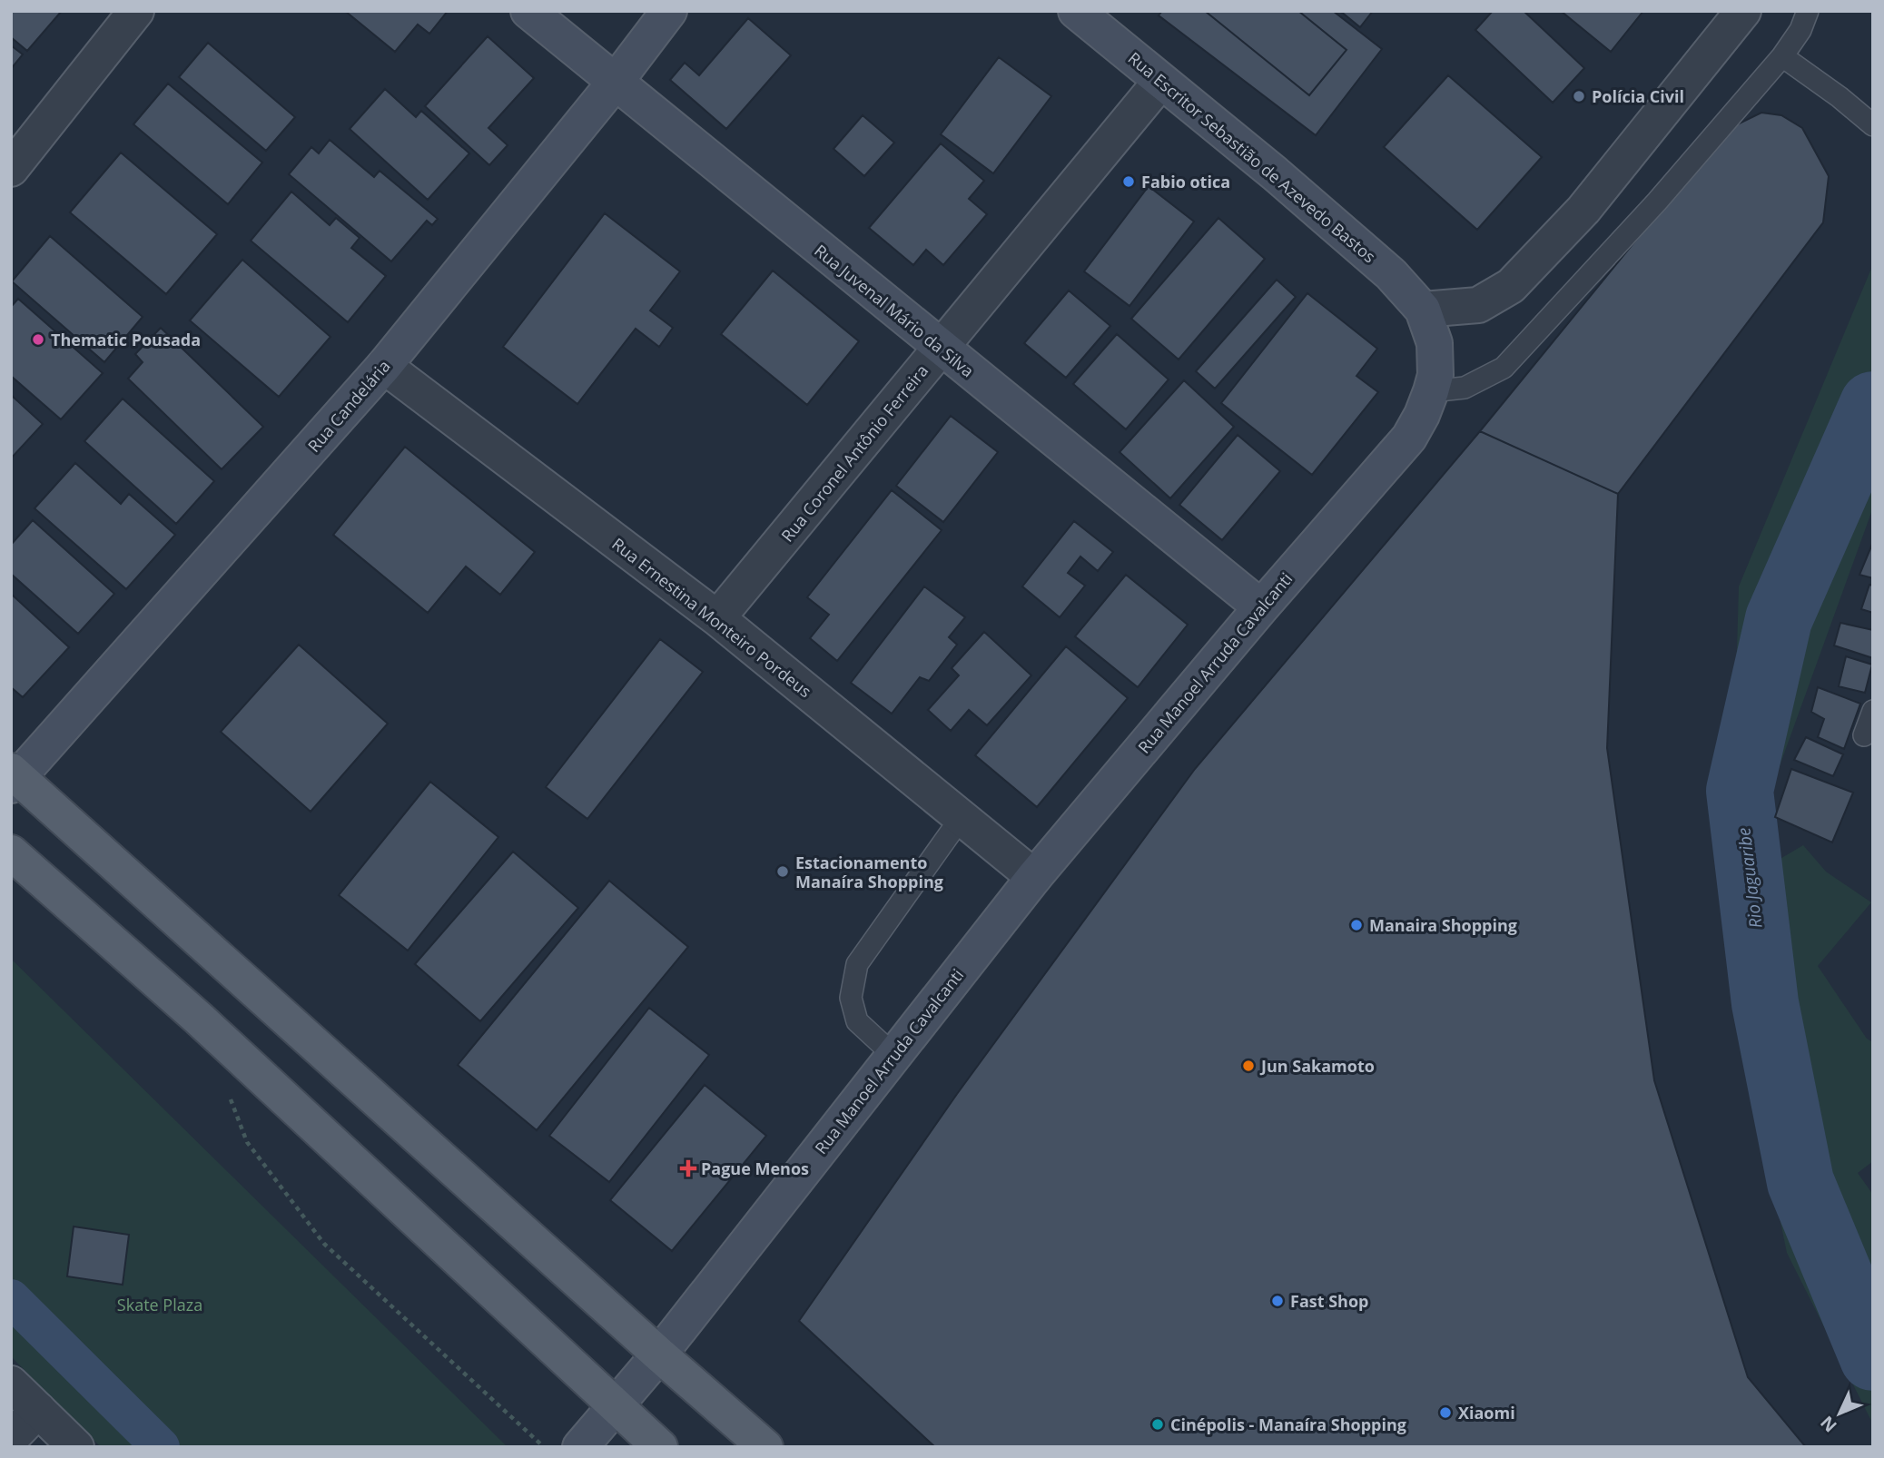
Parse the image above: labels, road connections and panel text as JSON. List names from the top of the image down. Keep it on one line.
{"streets":{"main road":["Rua Escritor Sebastião de Azevedo Bastos","Rua Juvenal Mário da Silva","Rua Candelária","Rua Manoel Arruda Cavalcanti"],"street":["Rua Coronel Antônio Ferreira","Rua Ernestina Monteiro Pordeus"]},"crossings":[["Rua Escritor Sebastião de Azevedo Bastos","Rua Coronel Antônio Ferreira"],["Rua Escritor Sebastião de Azevedo Bastos","Rua Manoel Arruda Cavalcanti"],["Rua Juvenal Mário da Silva","Rua Candelária"],["Rua Juvenal Mário da Silva","Rua Coronel Antônio Ferreira"],["Rua Juvenal Mário da Silva","Rua Manoel Arruda Cavalcanti"],["Rua Candelária","Rua Ernestina Monteiro Pordeus"],["Rua Coronel Antônio Ferreira","Rua Ernestina Monteiro Pordeus"],["Rua Ernestina Monteiro Pordeus","Rua Manoel Arruda Cavalcanti"]],"water":["Rio Jaguaribe"],"parks":["Skate Plaza"],"places":{"other":["Polícia Civil","Fabio otica","Thematic Pousada","Estacionamento Manaíra Shopping","Manaira Shopping","Jun Sakamoto","Fast Shop","Xiaomi","Cinépolis - Manaíra Shopping"],"health":["Pague Menos"]},"north":"bottom left"}
